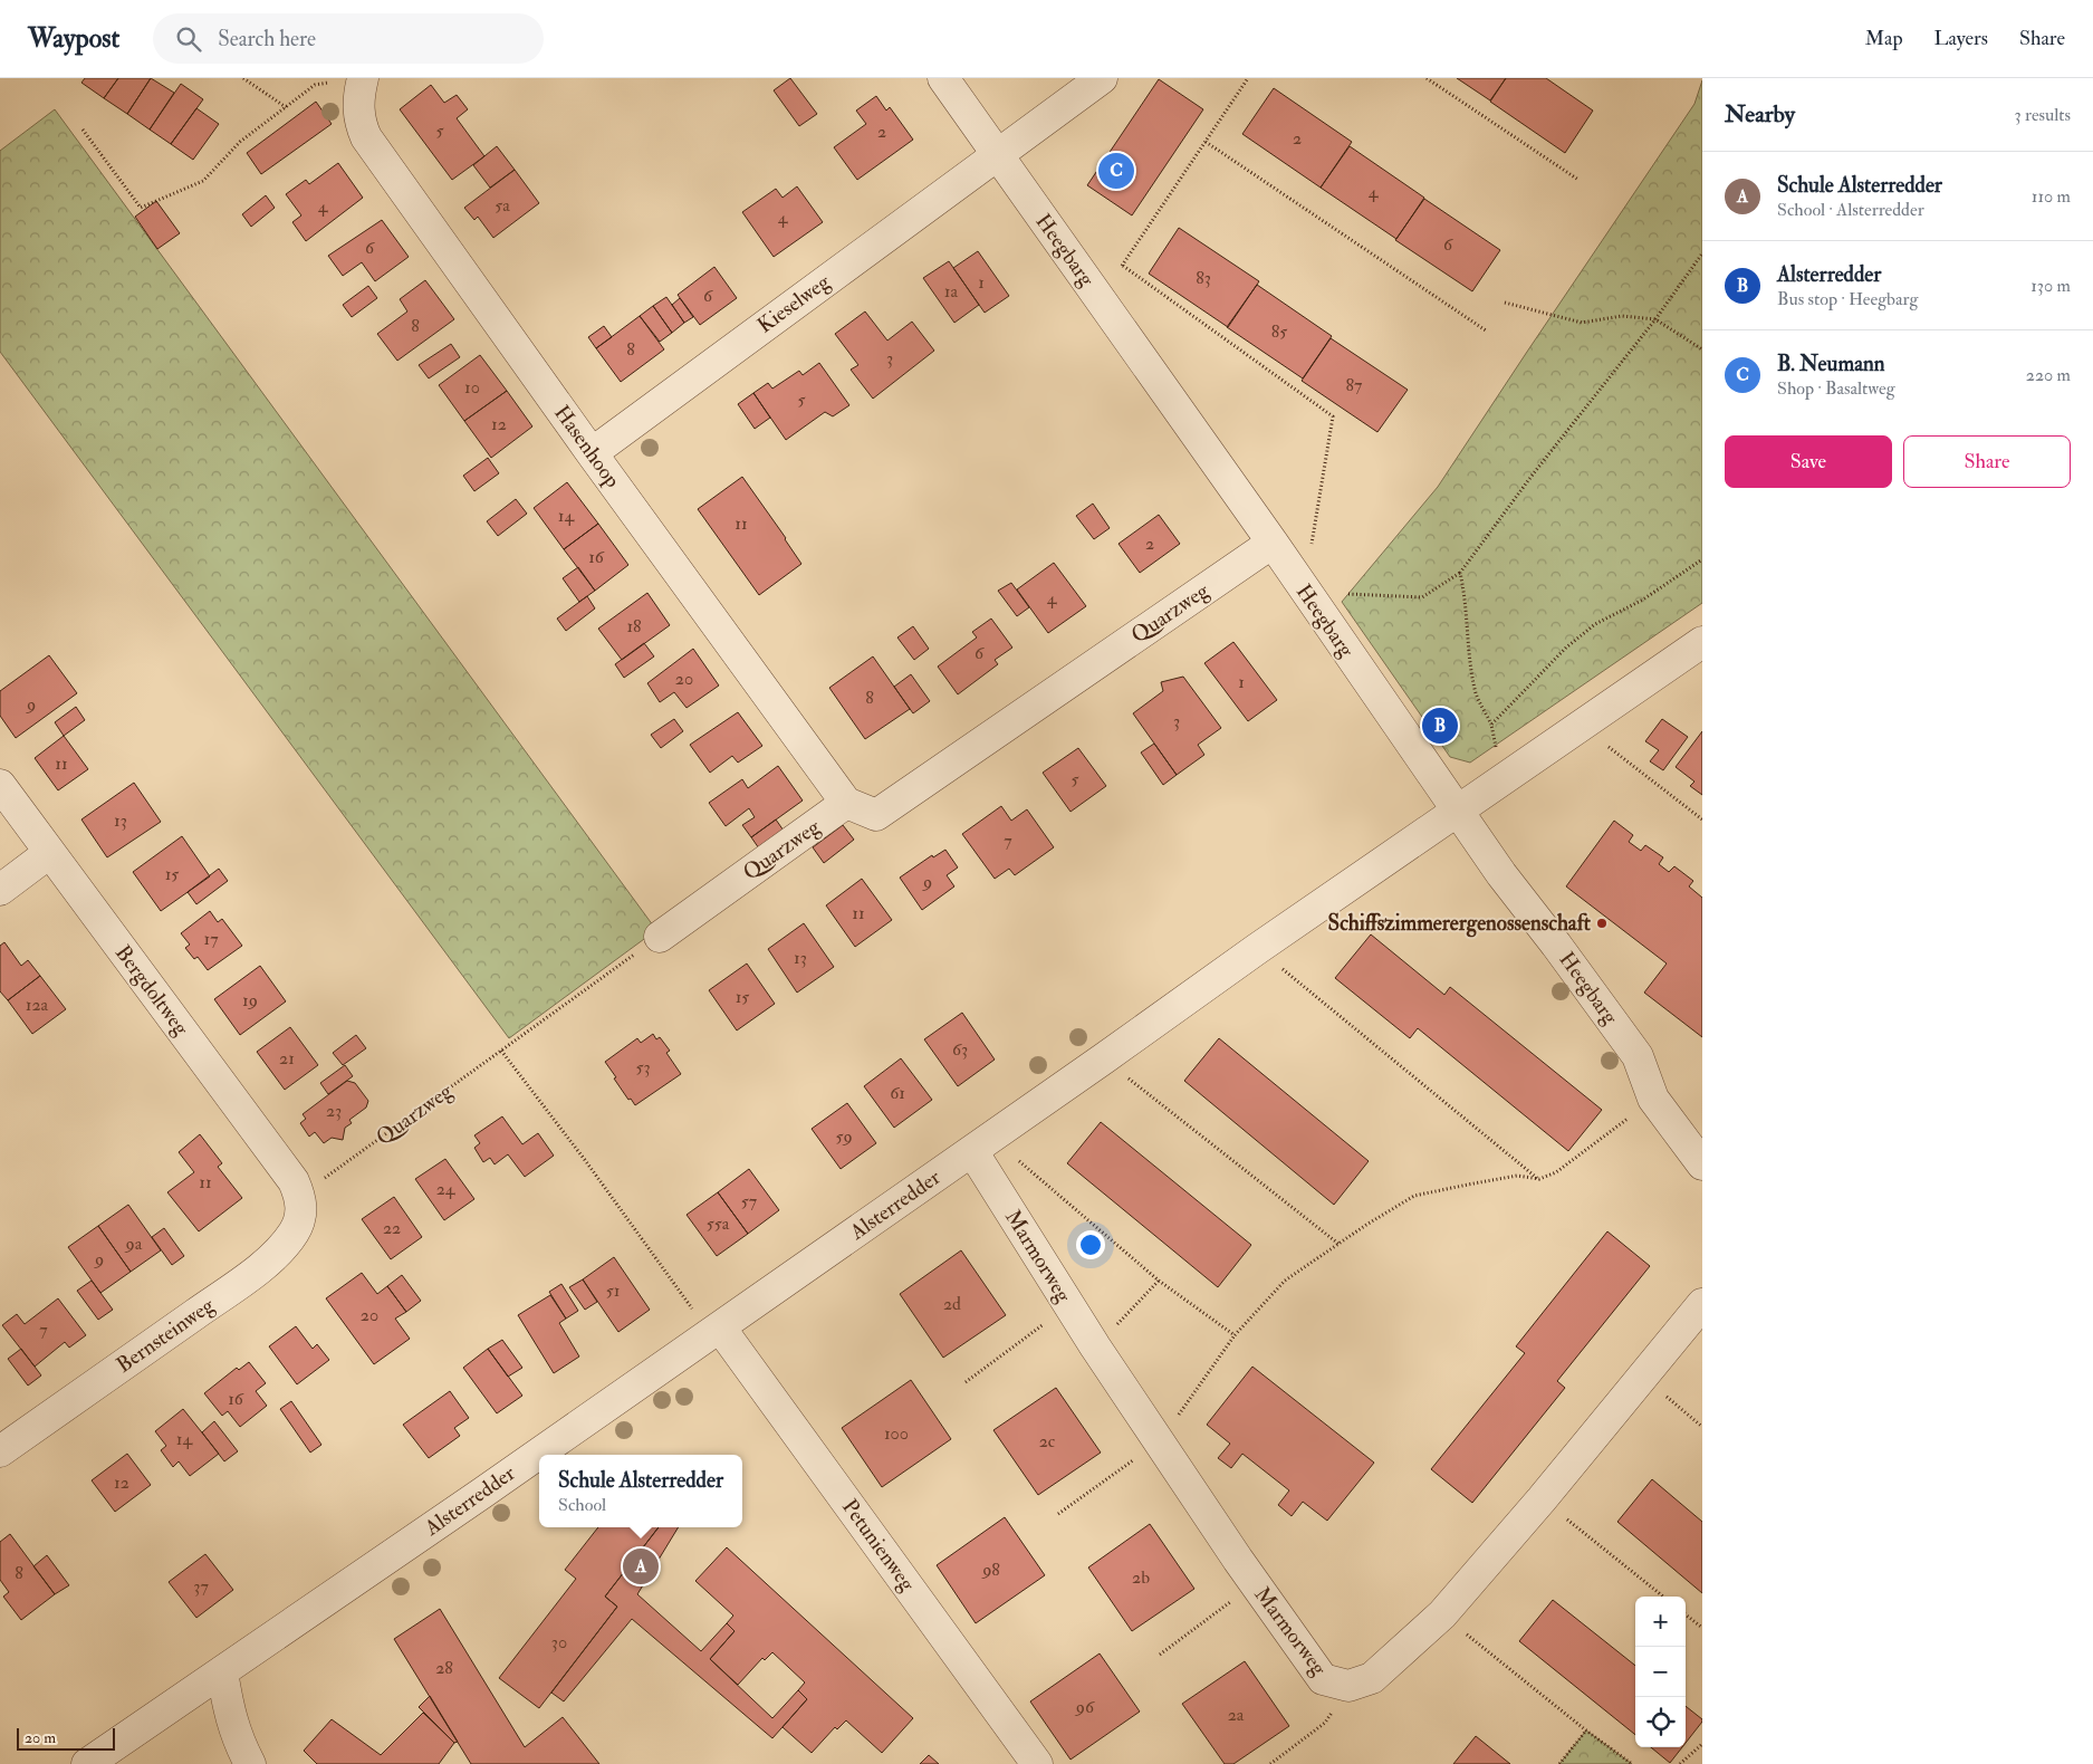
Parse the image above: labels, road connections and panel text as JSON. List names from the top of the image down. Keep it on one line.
{"streets":{"street":["Heegbarg","Kieselweg","Hasenhoop","Quarzweg","Bergdoltweg","Alsterredder","Marmorweg","Bernsteinweg","Petunienweg"]},"crossings":[["Heegbarg","Kieselweg"],["Heegbarg","Quarzweg"],["Heegbarg","Alsterredder"],["Kieselweg","Hasenhoop"],["Hasenhoop","Quarzweg"],["Quarzweg","Bergdoltweg"],["Quarzweg","Bernsteinweg"],["Bergdoltweg","Bernsteinweg"],["Alsterredder","Marmorweg"],["Alsterredder","Petunienweg"]],"places":["Schiffszimmerergenossenschaft"],"house_numbers":["5","2","2","4","5a","4","4","6","6","83","1","1a","6","8","85","8","3","87","10","5","12","14","11","2","16","4","18","6","20","1","8","9","3","11","5","13","7","15","9","11","17","13","15","19","12a","63","21","53","61","23","59","11","24","57","55a","22","9a","9","51","2d","20","7","16","100","14","2c","12","98","8","2b","37","30","28","96","2a"],"scale_bar":"20 m","page":{"header":"Waypost","search":"Search here","nav":["Map","Layers","Share"],"heading":["Nearby","3 results"],"pins":["C","B","A"],"list":[{"mark":"A","name":"Schule Alsterredder","note":"School · Alsterredder","value":"110 m"},{"mark":"B","name":"Alsterredder","note":"Bus stop · Heegbarg","value":"130 m"},{"mark":"C","name":"B. Neumann","note":"Shop · Basaltweg","value":"220 m"}],"buttons":["Save","Share"],"popup":["Schule Alsterredder","School"],"map_buttons":["+","−"],"scale":"20 m"}}
